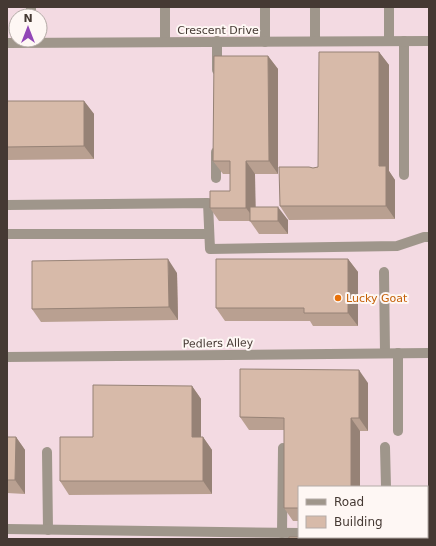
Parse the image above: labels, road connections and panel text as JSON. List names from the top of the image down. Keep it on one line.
{"streets":{"street":["Crescent Drive","Pedlers Alley"]},"places":["Lucky Goat"],"legend":["Road","Building"],"north":"top"}
